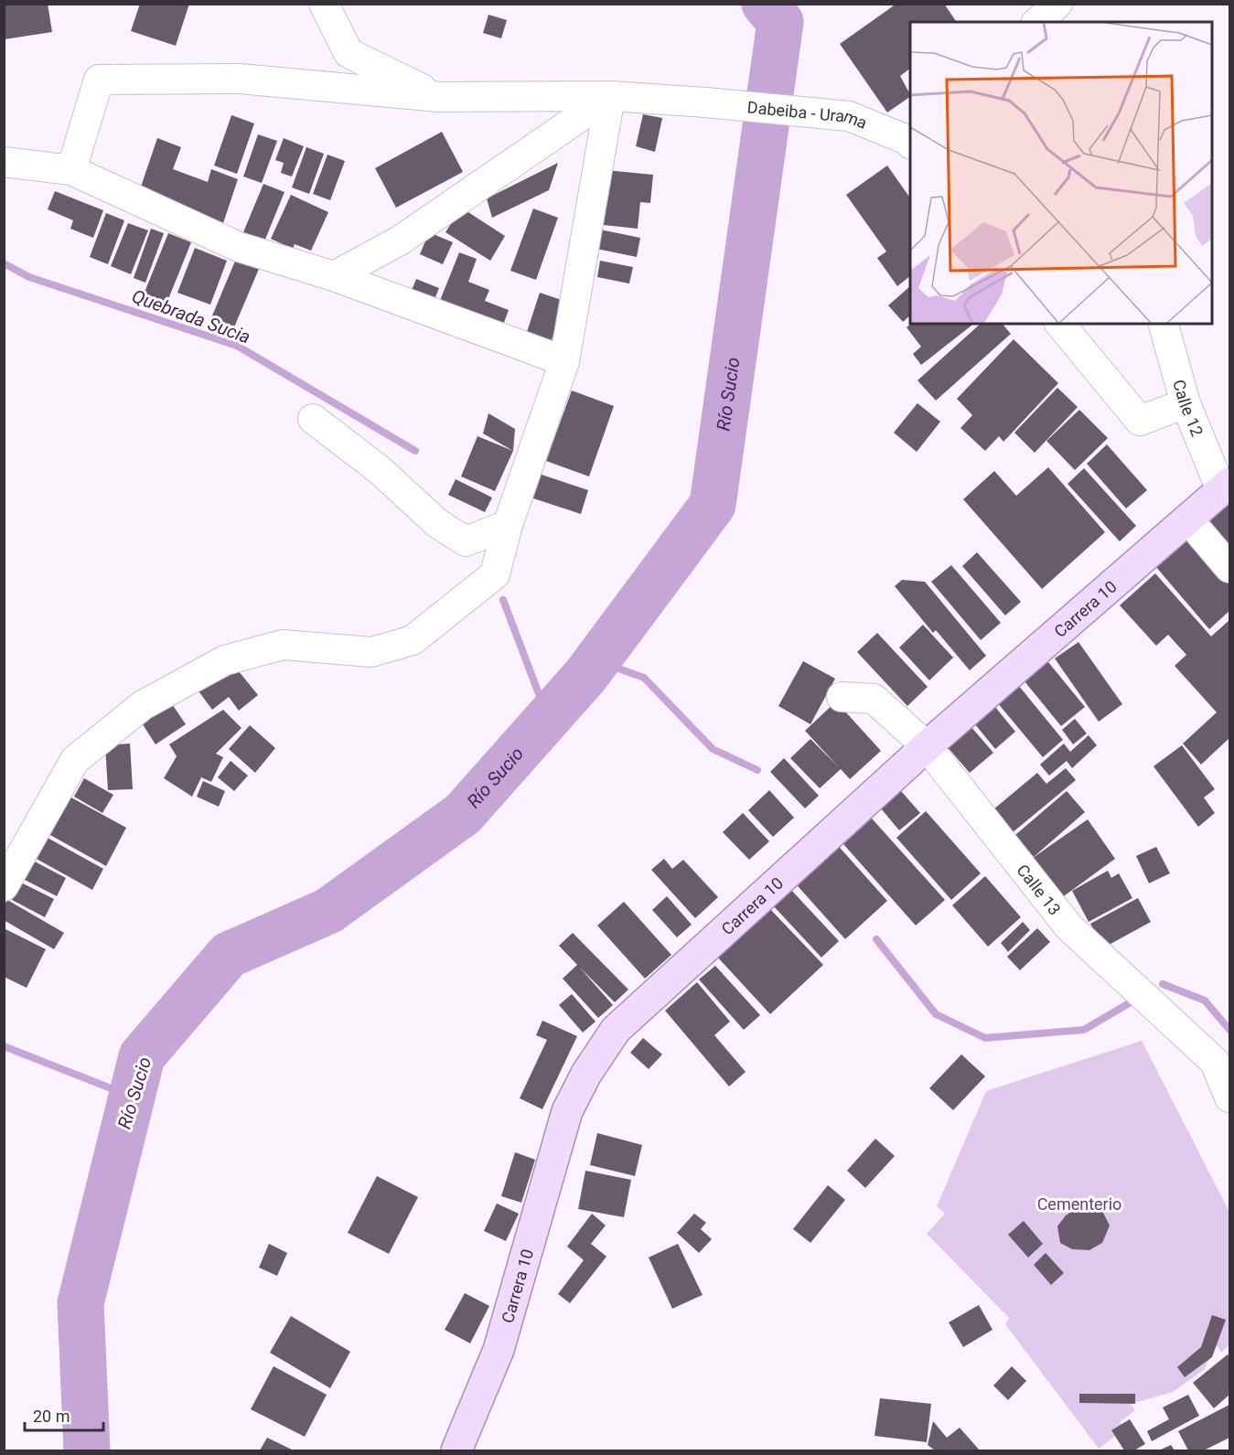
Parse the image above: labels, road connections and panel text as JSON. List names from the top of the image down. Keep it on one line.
{"streets":{"main road":["Carrera 10"],"street":["Dabeiba - Urama","Calle 12","Calle 13"]},"crossings":[["Calle 12","Carrera 10"],["Carrera 10","Calle 13"]],"water":["Quebrada Sucia","Río Sucio"],"parks":["Cementerio"],"scale_bar":"20 m"}
